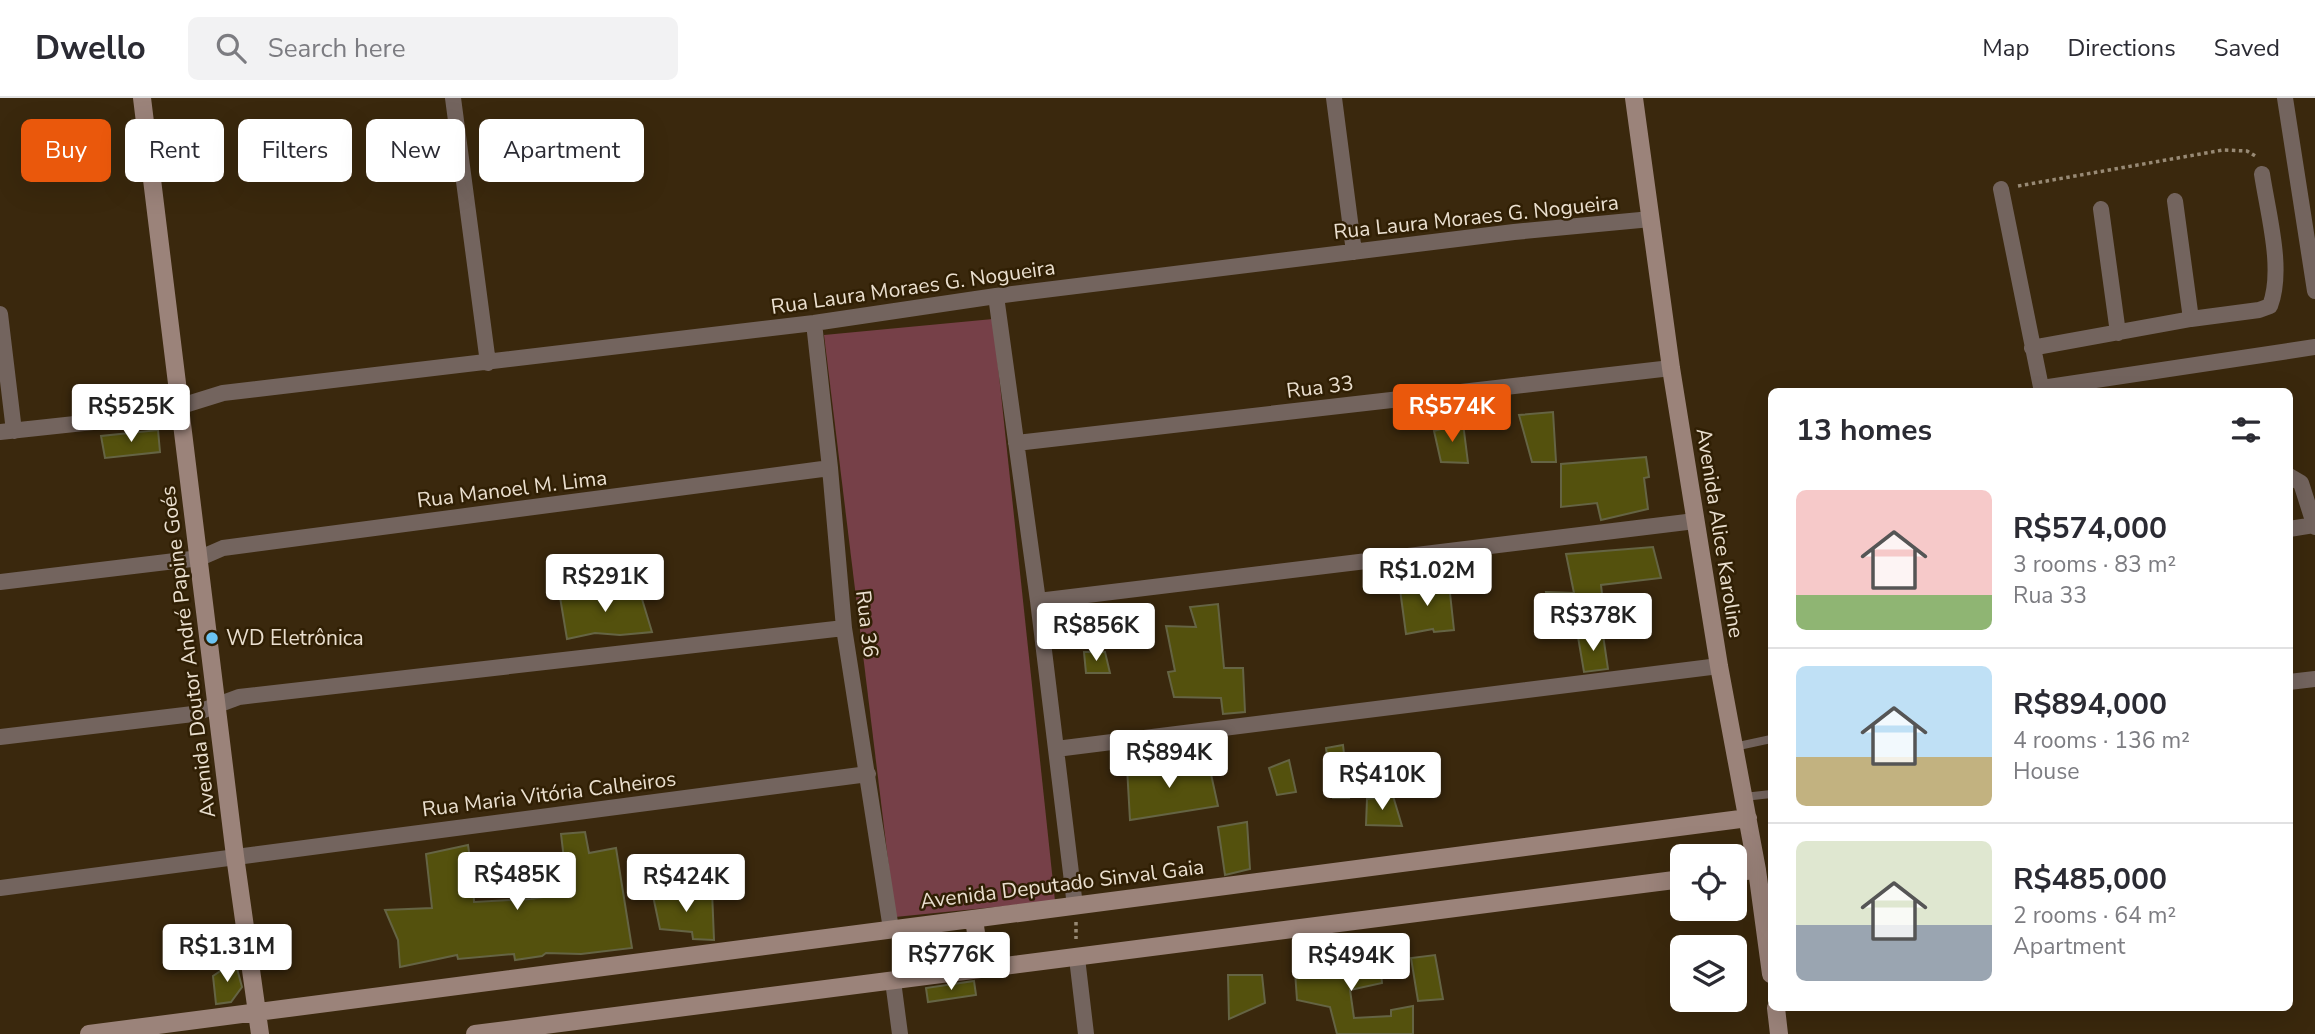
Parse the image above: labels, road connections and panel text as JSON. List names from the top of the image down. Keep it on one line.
{"streets":{"street":["Rua Laura Moraes G. Nogueira","Rua 33","Rua Manoel M. Lima","Avenida Alice Karoline","Rua 36","Avenida Doutor André Papine Goés","Rua Maria Vitória Calheiros","Avenida Deputado Sinval Gaia"]},"crossings":[["Rua Laura Moraes G. Nogueira","Avenida Alice Karoline"],["Rua Laura Moraes G. Nogueira","Rua 36"],["Rua Laura Moraes G. Nogueira","Avenida Doutor André Papine Goés"],["Rua 33","Avenida Alice Karoline"],["Rua Manoel M. Lima","Rua 36"],["Rua Manoel M. Lima","Avenida Doutor André Papine Goés"],["Avenida Alice Karoline","Avenida Deputado Sinval Gaia"],["Rua 36","Rua Maria Vitória Calheiros"],["Rua 36","Avenida Deputado Sinval Gaia"],["Avenida Doutor André Papine Goés","Rua Maria Vitória Calheiros"],["Avenida Doutor André Papine Goés","Avenida Deputado Sinval Gaia"]],"places":["WD Eletrônica"],"page":{"header":"Dwello","search":"Search here","nav":["Map","Directions","Saved"],"chip":["Buy","Rent","Filters","New","Apartment"],"price":["R$525K","R$574K","R$1.02M","R$291K","R$378K","R$856K","R$894K","R$410K","R$485K","R$424K","R$1.31M","R$776K","R$494K"],"heading":"13 homes","list":[{"name":"R$574,000","note":"3 rooms · 83 m² · Rua 33"},{"name":"R$894,000","note":"4 rooms · 136 m² · House"},{"name":"R$485,000","note":"2 rooms · 64 m² · Apartment"}]}}
